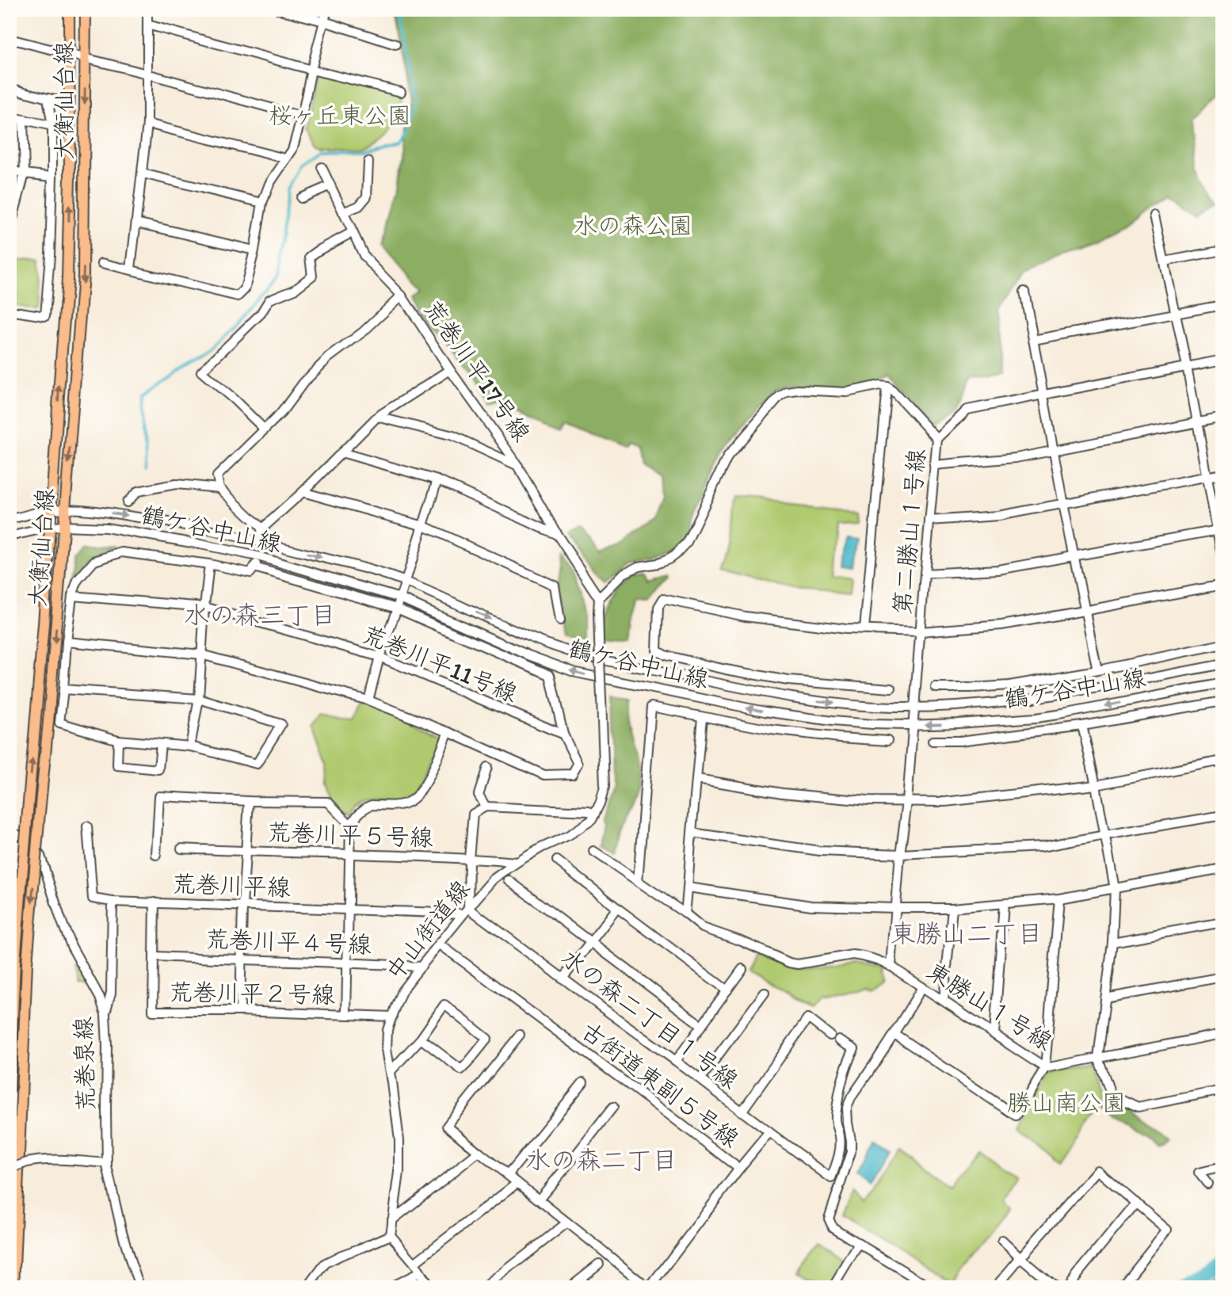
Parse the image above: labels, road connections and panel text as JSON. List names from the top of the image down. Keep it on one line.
{"streets":{"main road":["大衡仙台線"],"street":["荒巻川平17号線","鶴ケ谷中山線","第二勝山１号線","荒巻川平11号線","荒巻川平５号線","荒巻川平線","中山街道線","荒巻川平４号線","荒巻川平２号線","東勝山１号線","水の森二丁目１号線","荒巻泉線","古街道東副５号線"]},"crossings":[["大衡仙台線","鶴ケ谷中山線"],["荒巻川平17号線","中山街道線"],["鶴ケ谷中山線","第二勝山１号線"],["第二勝山１号線","東勝山１号線"],["荒巻川平５号線","中山街道線"],["荒巻川平線","中山街道線"],["荒巻川平線","荒巻川平２号線"],["荒巻川平線","水の森二丁目１号線"],["中山街道線","荒巻川平４号線"],["中山街道線","荒巻川平２号線"],["中山街道線","水の森二丁目１号線"],["中山街道線","古街道東副５号線"],["荒巻川平４号線","荒巻川平２号線"]],"districts":["水の森三丁目","東勝山二丁目","水の森二丁目"],"parks":["桜ヶ丘東公園","水の森公園","勝山南公園"]}
